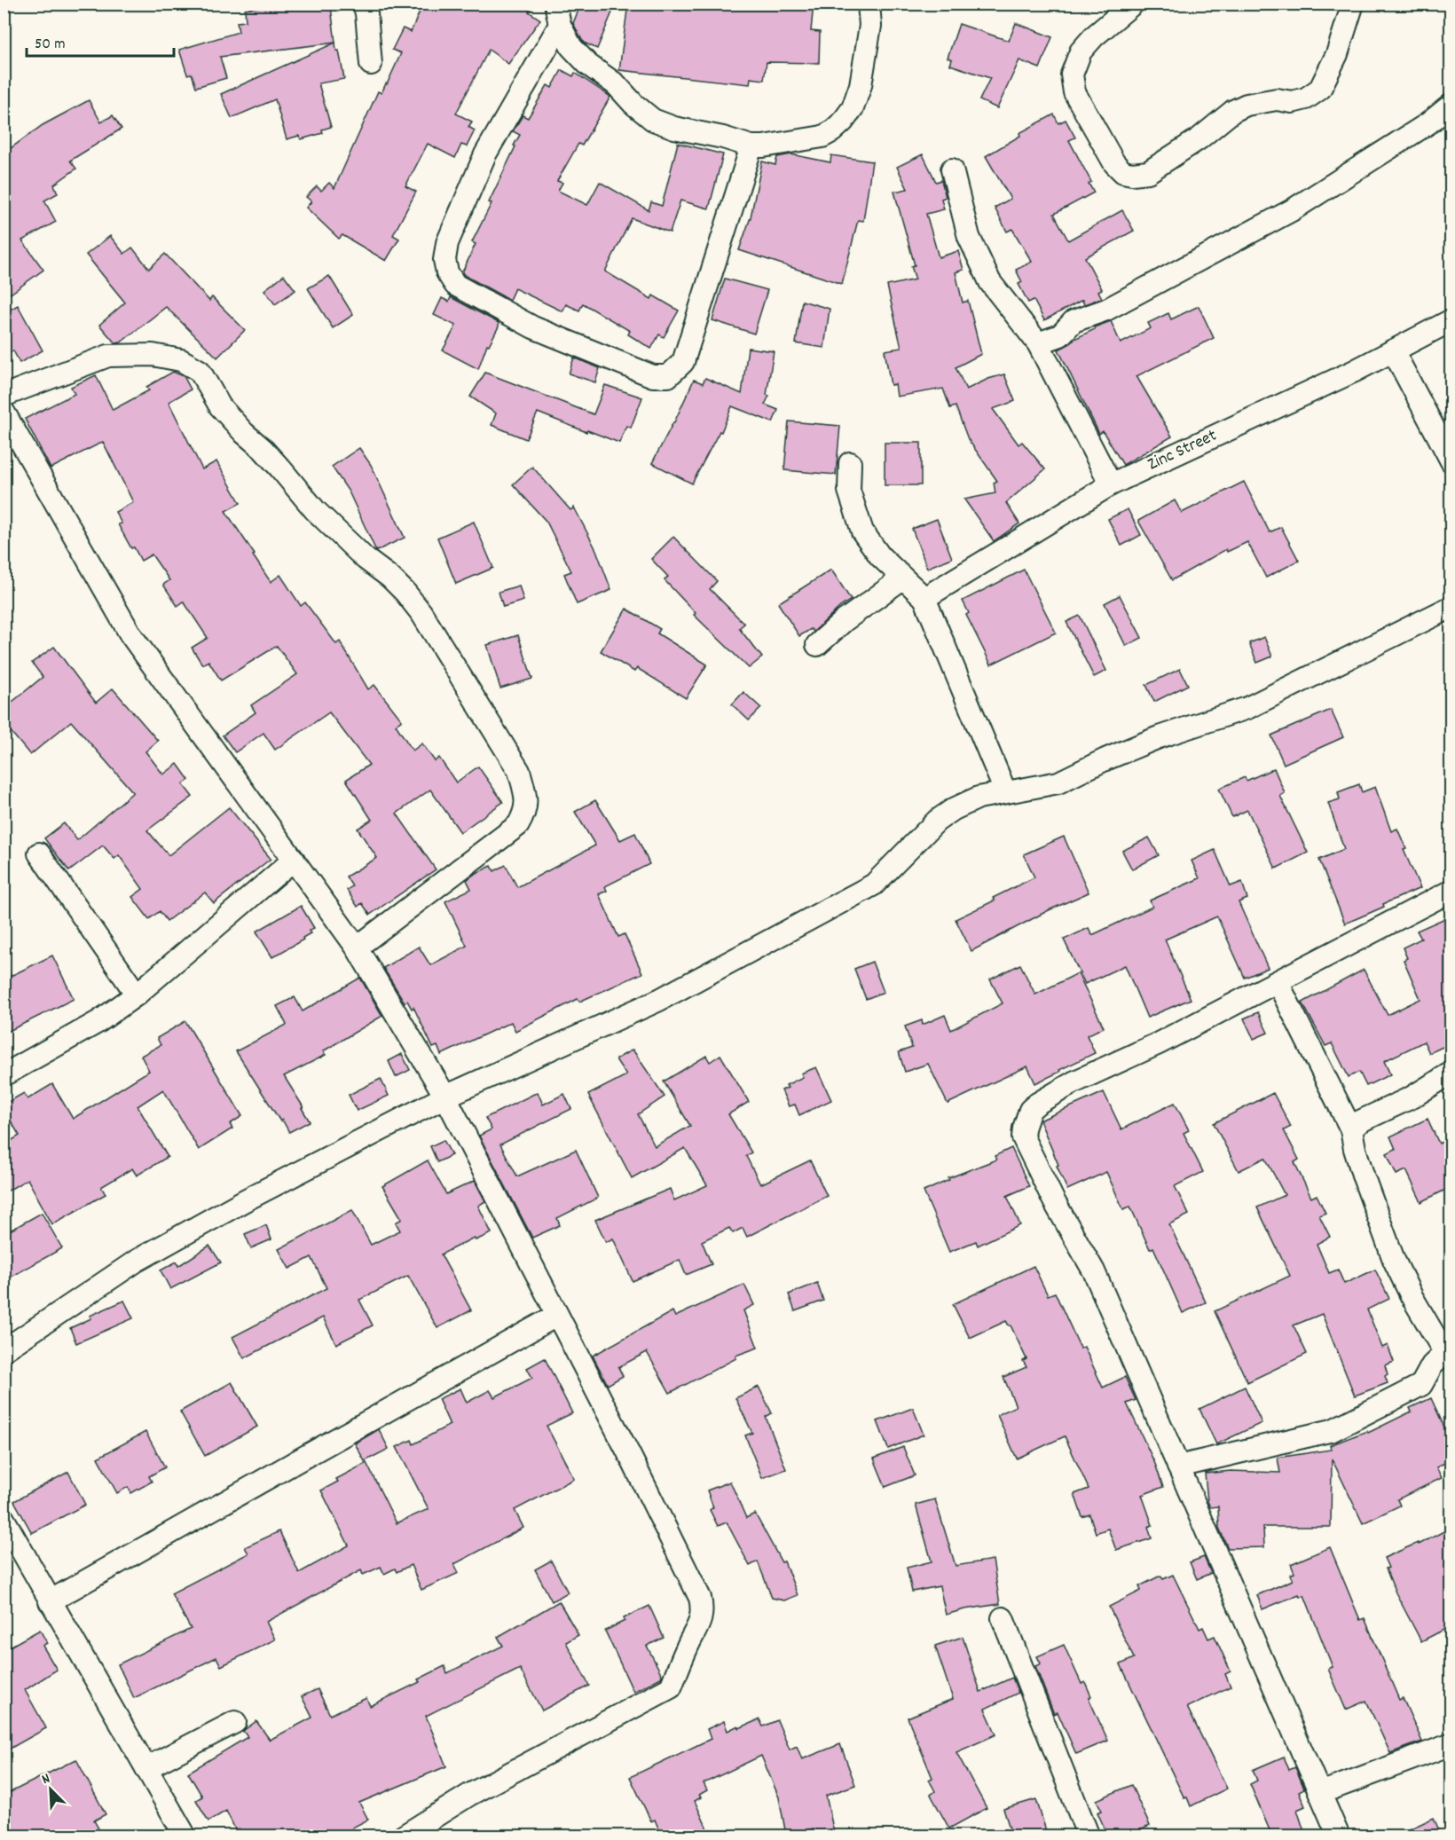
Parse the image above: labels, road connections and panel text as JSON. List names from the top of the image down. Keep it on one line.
{"streets":{"street":["Zinc Street"]},"scale_bar":"50 m","north":"top left"}
